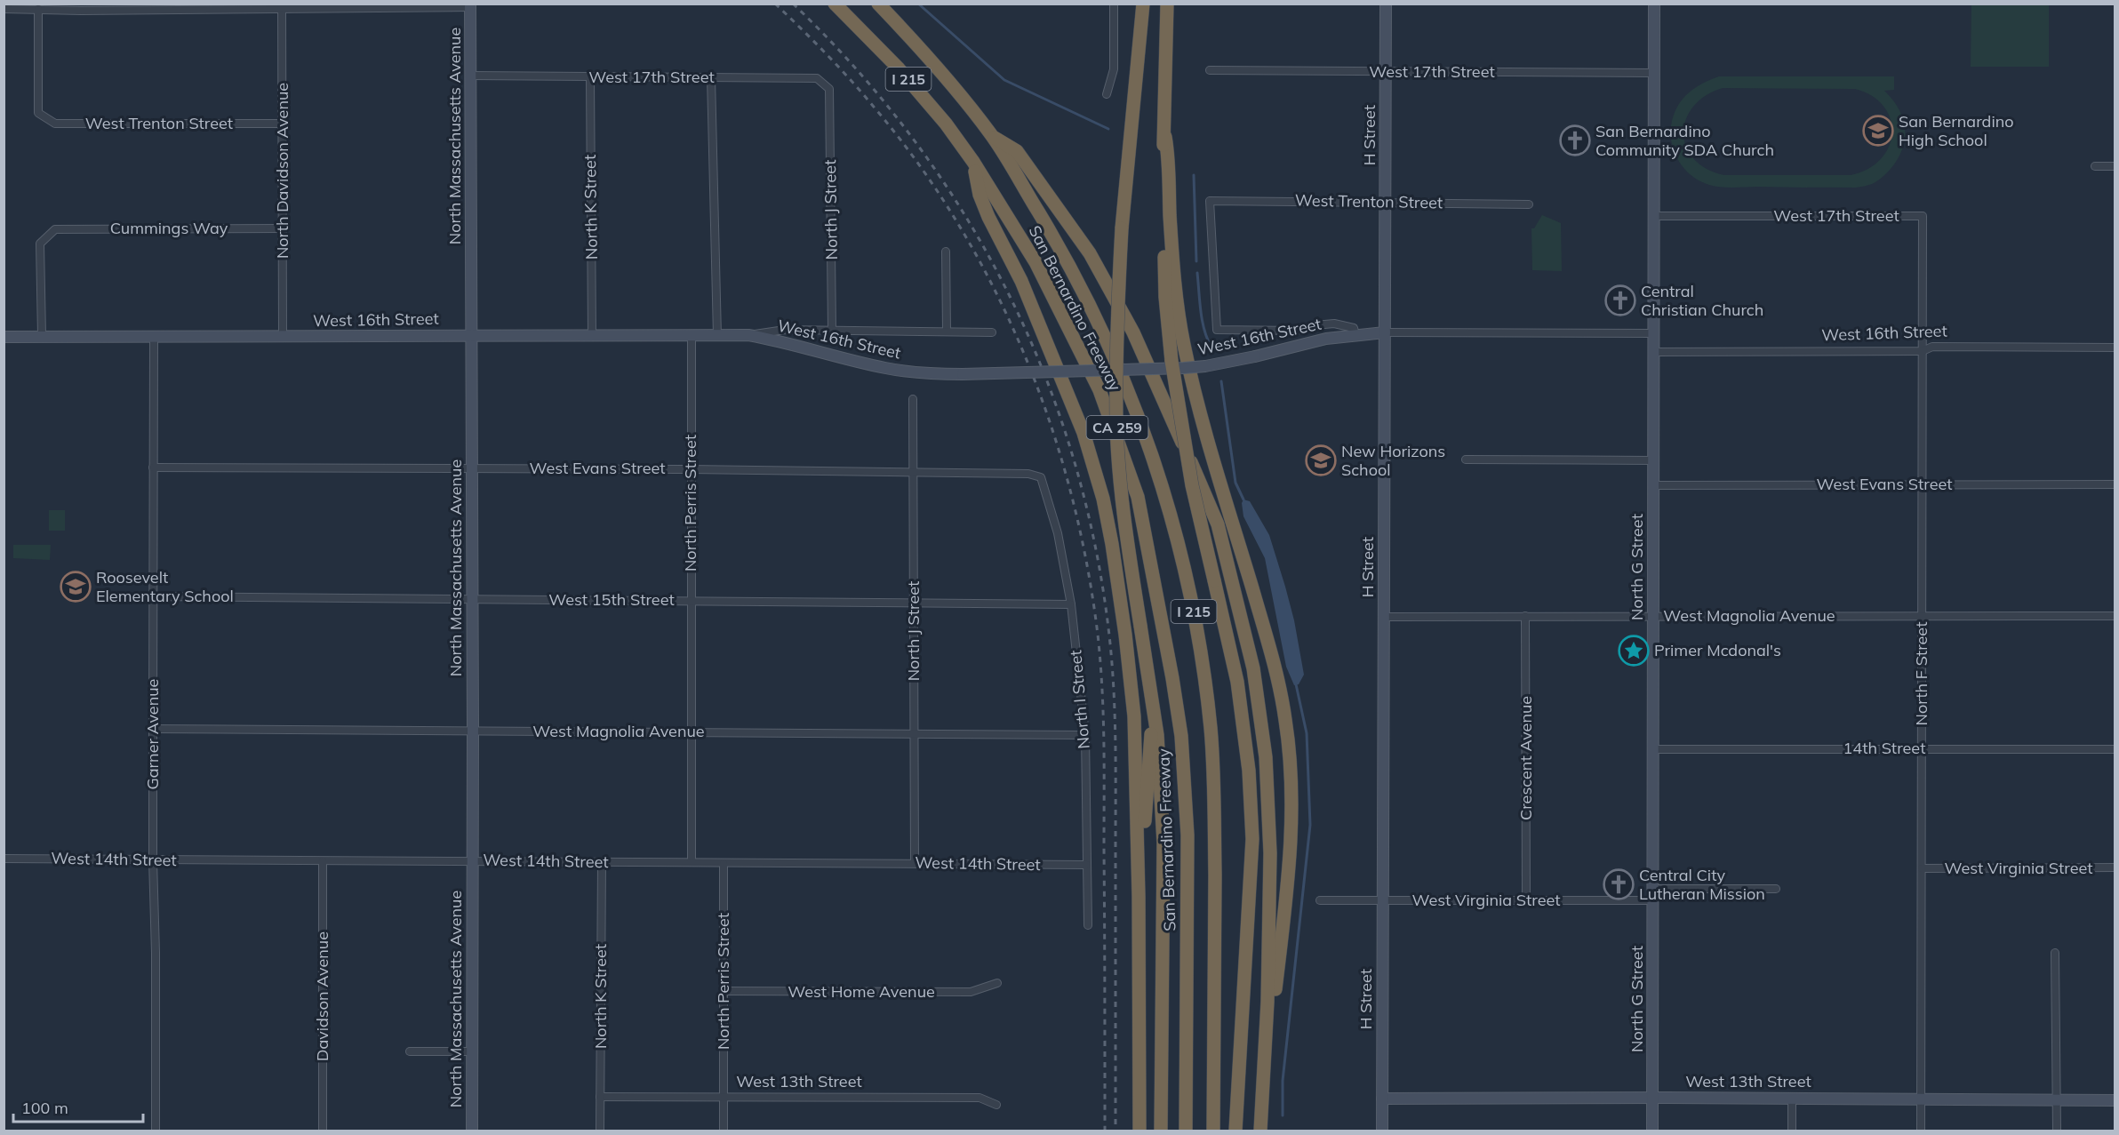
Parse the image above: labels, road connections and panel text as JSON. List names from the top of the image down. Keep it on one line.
{"streets":{"highway":["I 215","San Bernardino Freeway","CA 259"],"street":["West 17th Street","West Trenton Street","H Street","North Massachusetts Avenue","North Davidson Avenue","North K Street","North J Street","Cummings Way","West 16th Street","West Evans Street","North Perris Street","North G Street","West 15th Street","West Magnolia Avenue","North F Street","North I Street","Garner Avenue","14th Street","Crescent Avenue","West 14th Street","West Virginia Street","West Home Avenue","Davidson Avenue","West 13th Street"]},"crossings":[["West 17th Street","H Street"],["West 17th Street","North Massachusetts Avenue"],["West 17th Street","North K Street"],["West 17th Street","North J Street"],["West 17th Street","North G Street"],["West 17th Street","North F Street"],["West Trenton Street","H Street"],["West Trenton Street","North Davidson Avenue"],["West Trenton Street","West 16th Street"],["H Street","West 16th Street"],["H Street","West Magnolia Avenue"],["H Street","West Virginia Street"],["H Street","West 13th Street"],["North Massachusetts Avenue","West 16th Street"],["North Massachusetts Avenue","West Evans Street"],["North Massachusetts Avenue","West 15th Street"],["North Massachusetts Avenue","West Magnolia Avenue"],["North Massachusetts Avenue","West 14th Street"],["North Davidson Avenue","Cummings Way"],["North Davidson Avenue","West 16th Street"],["North K Street","West 16th Street"],["North K Street","West 14th Street"],["North K Street","West 13th Street"],["North J Street","West 16th Street"],["North J Street","West Evans Street"],["North J Street","West 15th Street"],["North J Street","West Magnolia Avenue"],["North J Street","West 14th Street"],["Cummings Way","West 16th Street"],["West 16th Street","North Perris Street"],["West 16th Street","North G Street"],["West 16th Street","North F Street"],["West 16th Street","Garner Avenue"],["West Evans Street","North Perris Street"],["West Evans Street","North G Street"],["West Evans Street","North F Street"],["West Evans Street","North I Street"],["West Evans Street","Garner Avenue"],["North Perris Street","West 15th Street"],["North Perris Street","West Magnolia Avenue"],["North Perris Street","West 14th Street"],["North Perris Street","West Home Avenue"],["North Perris Street","West 13th Street"],["North G Street","West Magnolia Avenue"],["North G Street","14th Street"],["North G Street","West Virginia Street"],["North G Street","West 13th Street"],["West 15th Street","North I Street"],["West 15th Street","Garner Avenue"],["West Magnolia Avenue","North F Street"],["West Magnolia Avenue","North I Street"],["West Magnolia Avenue","Garner Avenue"],["West Magnolia Avenue","Crescent Avenue"],["North F Street","14th Street"],["North F Street","West Virginia Street"],["North F Street","West 13th Street"],["North I Street","West 14th Street"],["Garner Avenue","West 14th Street"],["Crescent Avenue","West Virginia Street"],["West 14th Street","Davidson Avenue"]],"places":{"school or university":["San Bernardino High School","New Horizons School","Roosevelt Elementary School"],"church":["San Bernardino Community SDA Church","Central Christian Church","Central City Lutheran Mission"],"place":["Primer Mcdonal's"]},"scale_bar":"100 m"}
